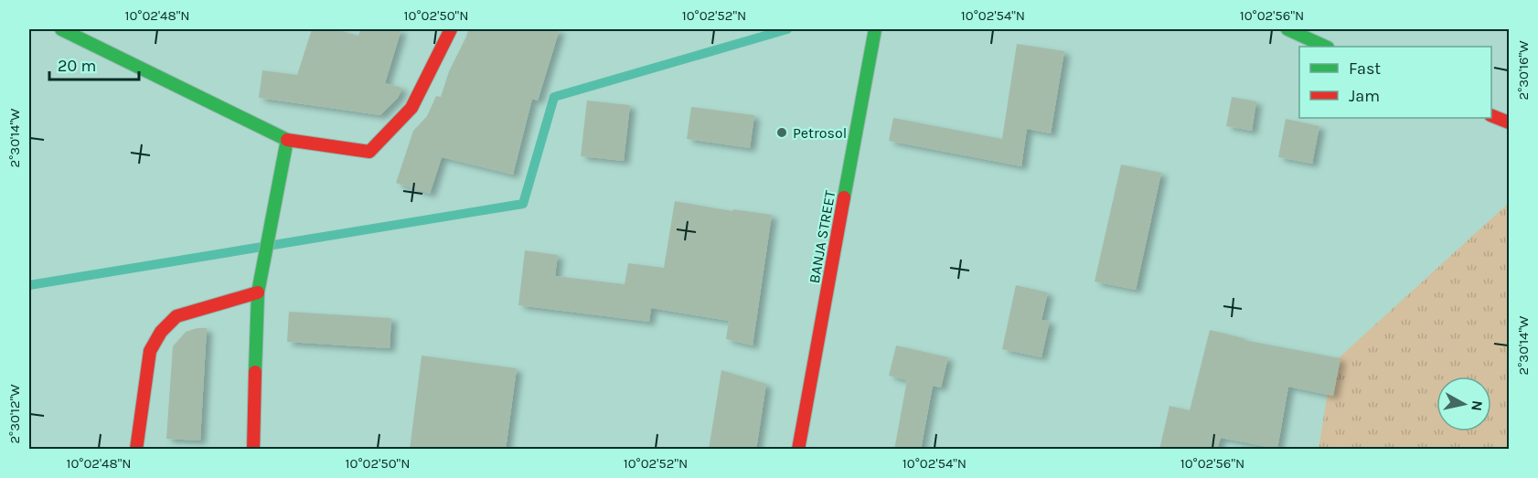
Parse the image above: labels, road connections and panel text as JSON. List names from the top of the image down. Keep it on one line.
{"streets":{"street":["BANJA STREET"]},"places":["Petrosol"],"legend":["Fast","Jam"],"scale_bar":"20 m","north":"right","coordinates":["10°02'48\"N","10°02'50\"N","10°02'52\"N","10°02'54\"N","10°02'56\"N","2°30'16\"W","2°30'14\"W","2°30'12\"W"]}
